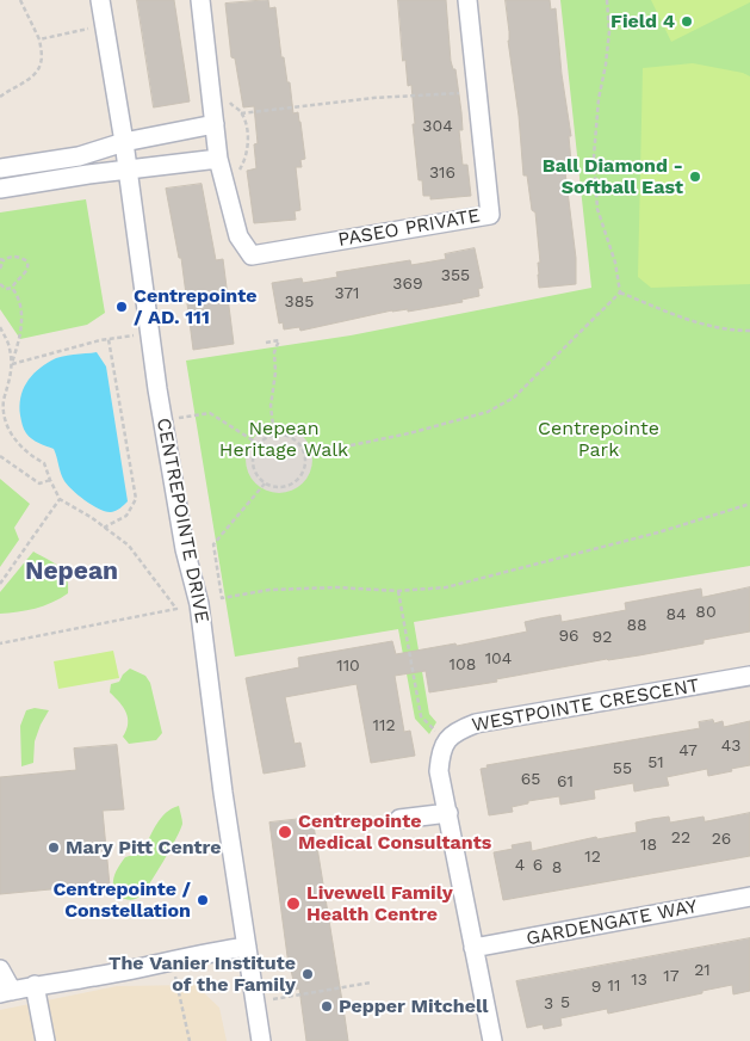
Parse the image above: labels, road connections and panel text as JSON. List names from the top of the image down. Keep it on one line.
{"streets":{"street":["PASEO PRIVATE","CENTREPOINTE DRIVE","WESTPOINTE CRESCENT","GARDENGATE WAY"]},"crossings":[["WESTPOINTE CRESCENT","GARDENGATE WAY"]],"districts":["Nepean"],"parks":["Nepean Heritage Walk","Centrepointe Park"],"places":["Field 4","Ball Diamond - Softball East","Centrepointe / AD. 111","Centrepointe Medical Consultants","Mary Pitt Centre","Centrepointe / Constellation","Livewell Family Health Centre","The Vanier Institute of the Family","Pepper Mitchell"],"house_numbers":["304","316","355","369","371","385","80","84","88","96","92","104","108","110","112","43","47","51","55","65","61","22","26","18","12","4","6","8","21","17","13","11","9","5","3"]}
